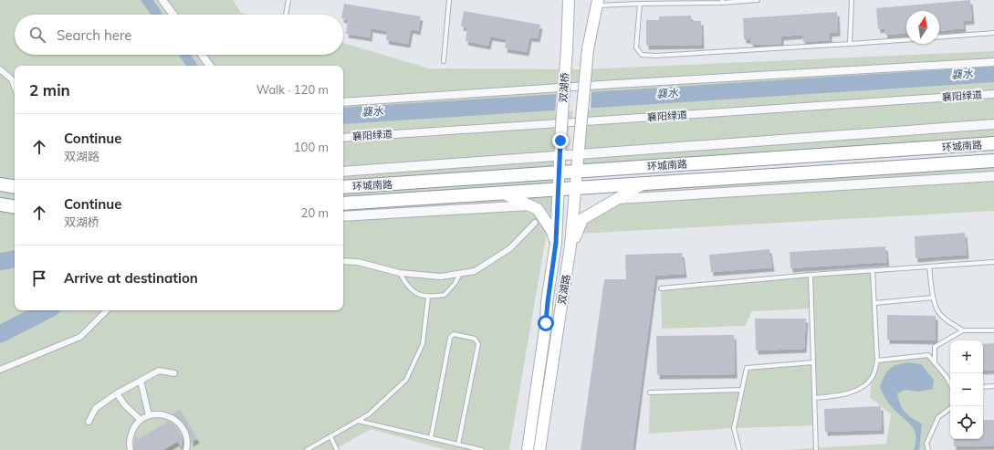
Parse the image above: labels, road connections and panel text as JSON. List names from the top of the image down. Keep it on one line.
{"streets":{"highway":["环城南路"],"main road":["双湖桥","双湖路"],"street":["襄阳绿道"]},"crossings":[["双湖桥","环城南路"],["双湖桥","双湖路"],["环城南路","双湖路"]],"water":["襄水"],"north":"top","page":{"search":"Search here","heading":["2 min","Walk · 120 m"],"list":[["Continue","双湖路","100 m"],["Continue","双湖桥","20 m"],"Arrive at destination"],"map_buttons":["+","−"]}}
